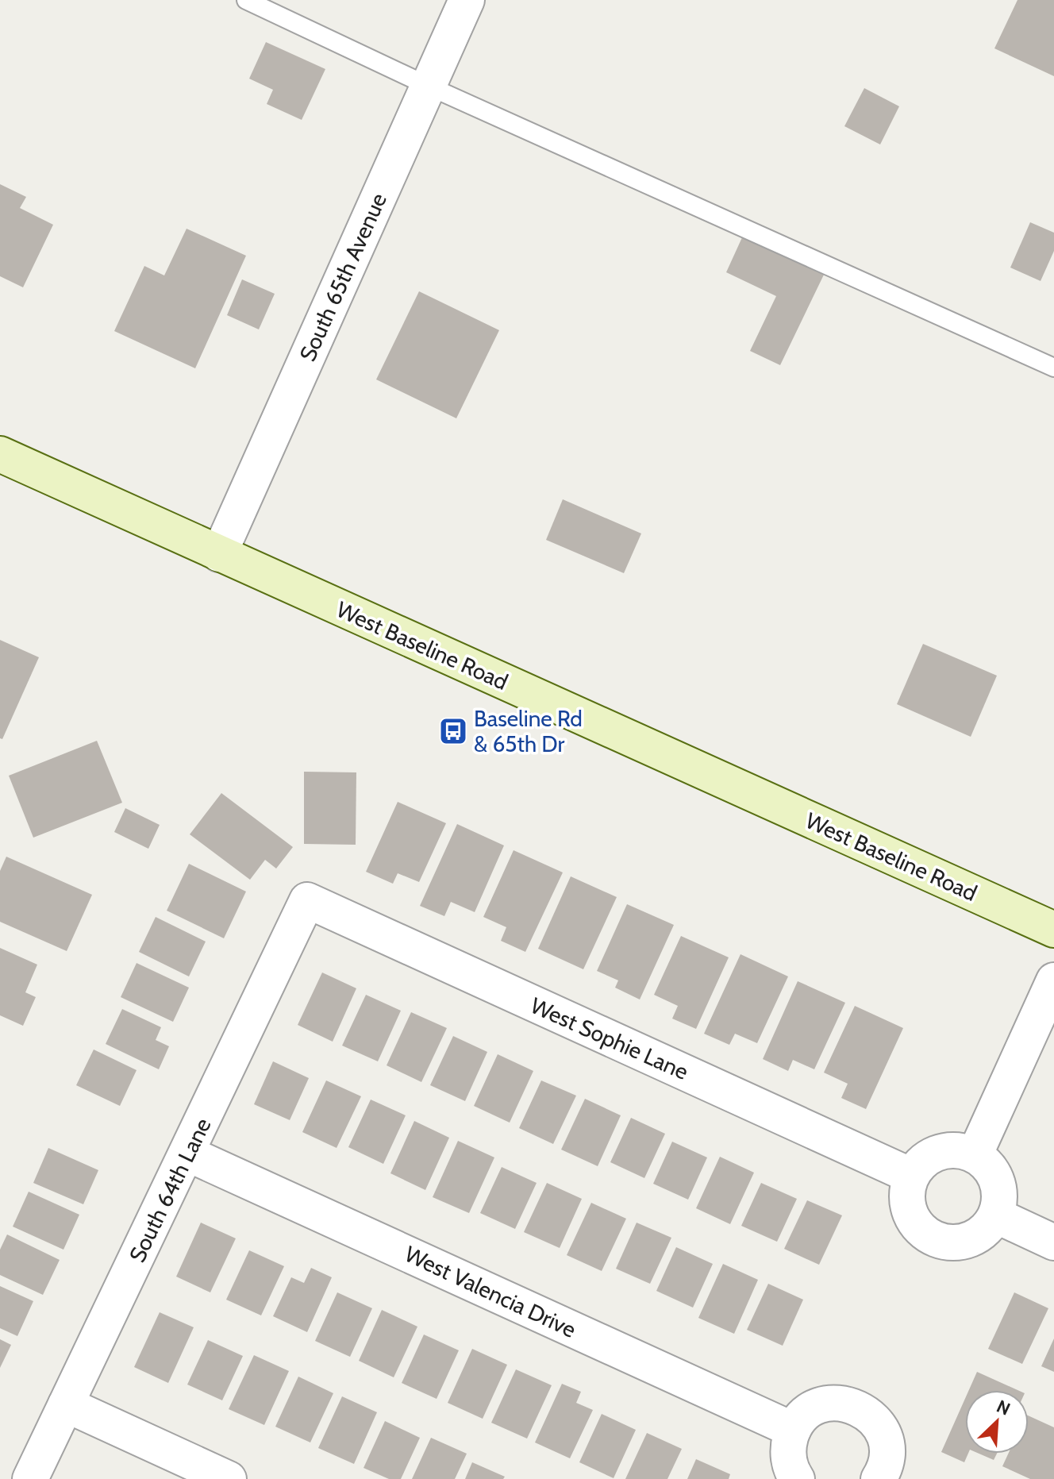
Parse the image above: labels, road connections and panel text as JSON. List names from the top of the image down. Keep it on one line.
{"streets":{"main road":["West Baseline Road"],"street":["South 65th Avenue","West Sophie Lane","South 64th Lane","West Valencia Drive"]},"crossings":[["South 65th Avenue","West Baseline Road"],["West Sophie Lane","South 64th Lane"],["South 64th Lane","West Valencia Drive"]],"places":{"bus stop":["Baseline Rd & 65th Dr"]},"north":"top right"}
